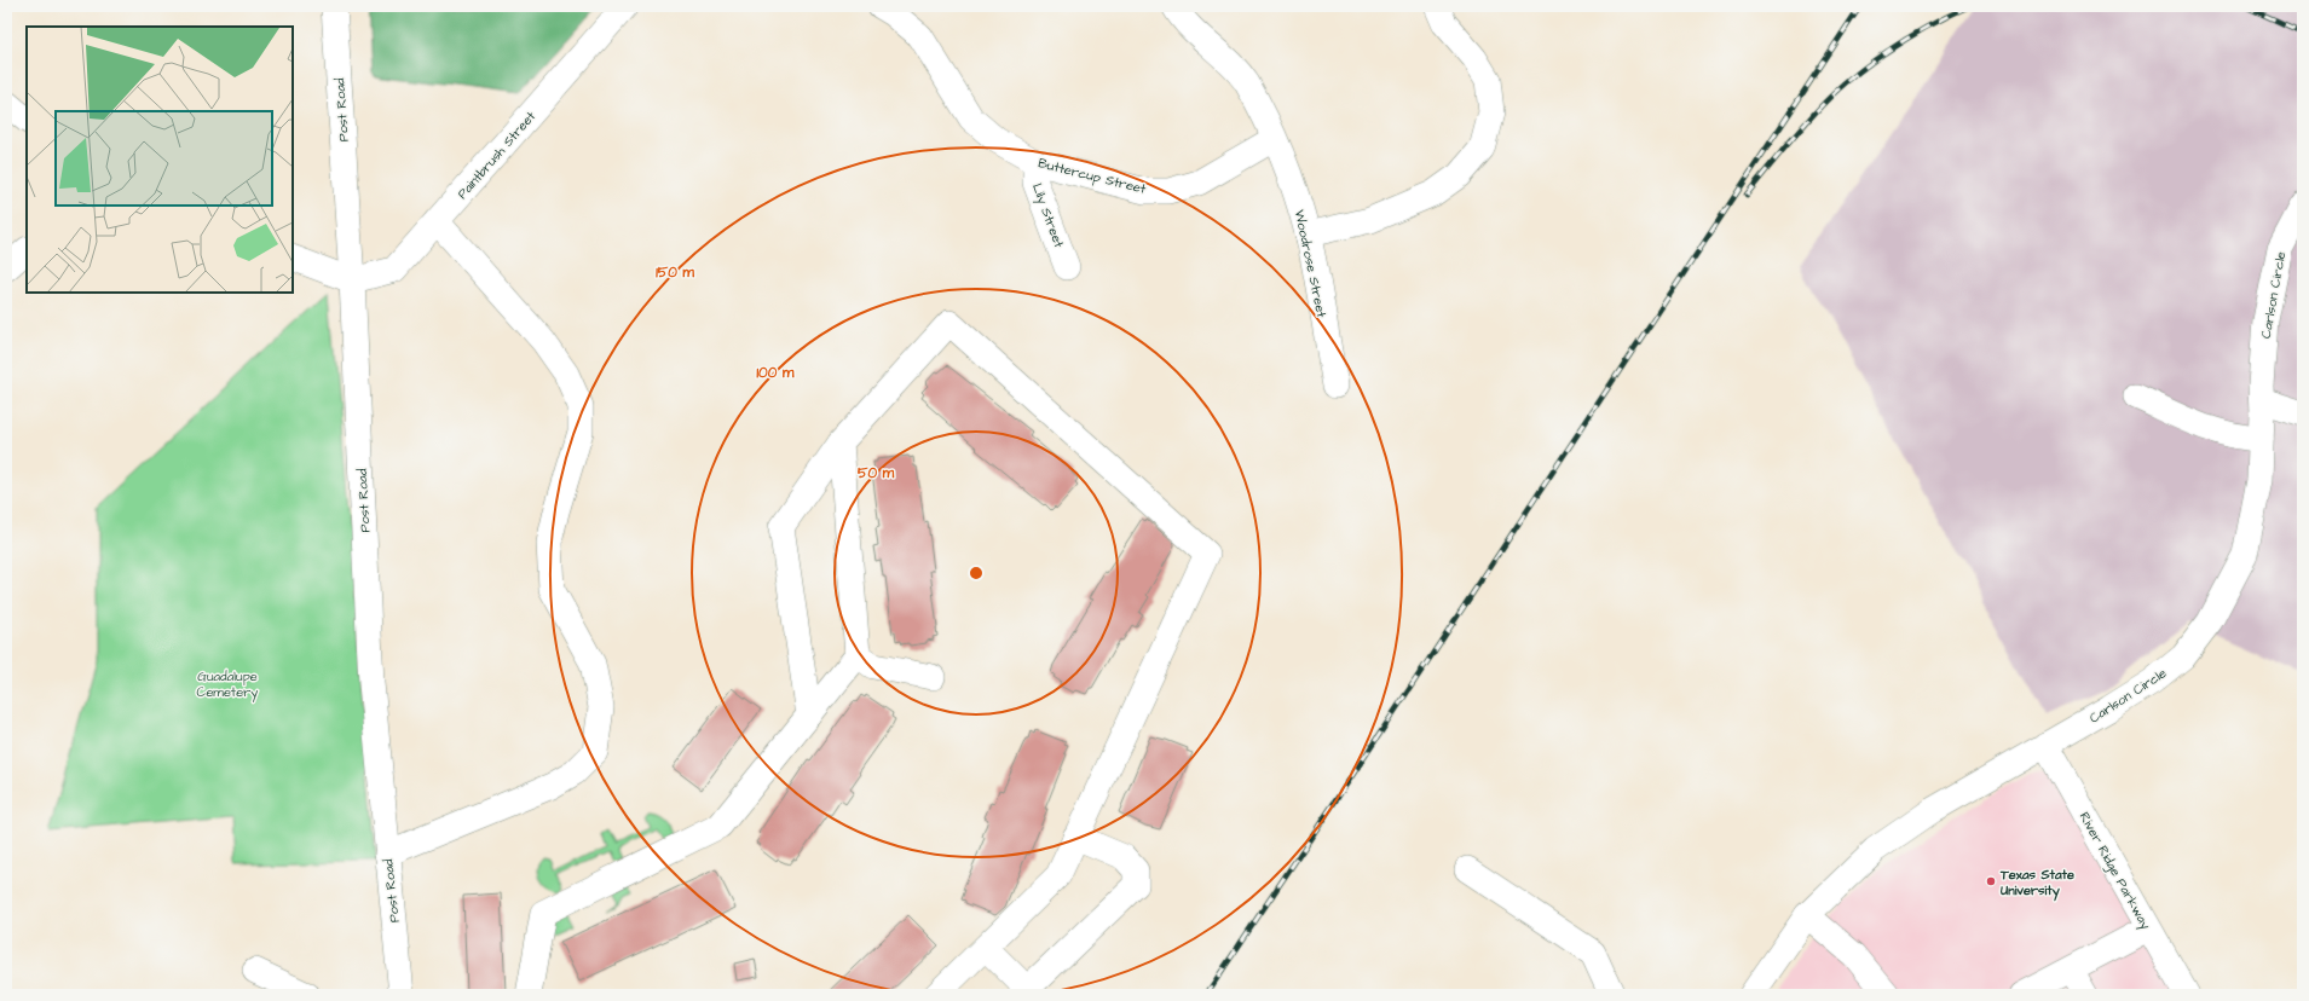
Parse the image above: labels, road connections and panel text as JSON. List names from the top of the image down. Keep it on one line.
{"streets":{"street":["Post Road","Paintbrush Street","Buttercup Street","Lily Street","Woodrose Street","Carlson Circle","River Ridge Parkway"]},"crossings":[["Post Road","Paintbrush Street"],["Buttercup Street","Lily Street"],["Buttercup Street","Woodrose Street"],["Carlson Circle","River Ridge Parkway"]],"parks":["Guadalupe Cemetery"],"places":["Texas State University"],"rings":["150 m","100 m","50 m"]}
